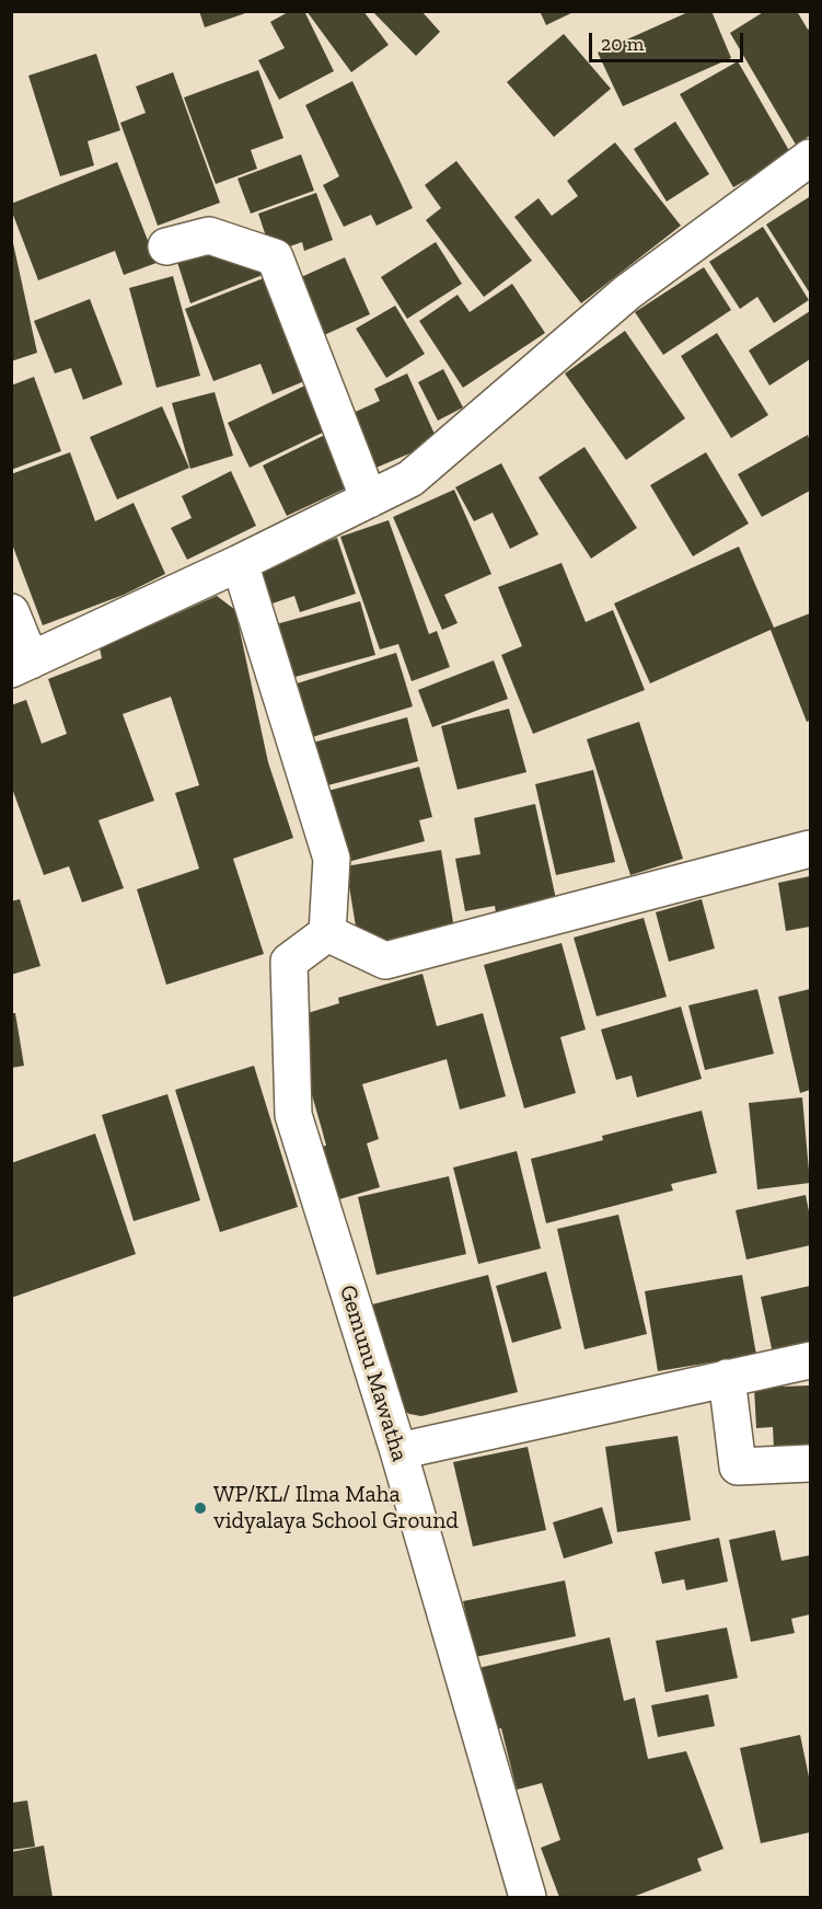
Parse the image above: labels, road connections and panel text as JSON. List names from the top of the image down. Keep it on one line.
{"streets":{"street":["Gemunu Mawatha"]},"places":["WP/KL/ Ilma Maha vidyalaya School Ground"],"scale_bar":"20 m"}
